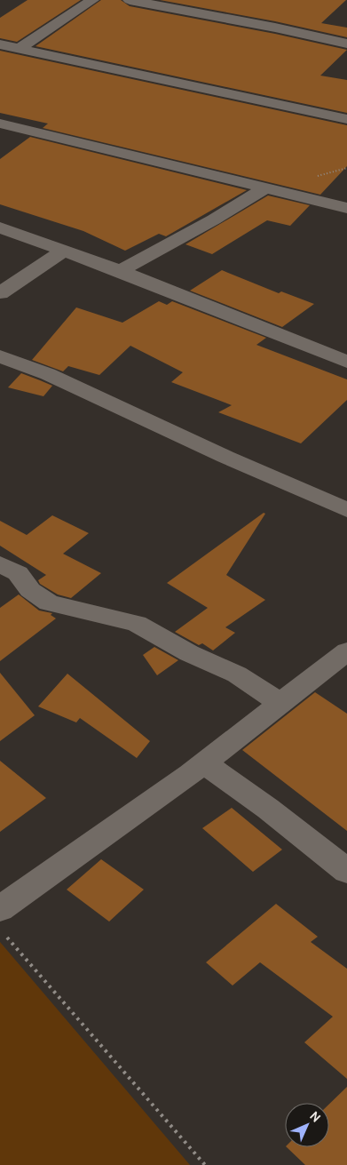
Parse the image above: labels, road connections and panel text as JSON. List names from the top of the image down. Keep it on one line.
{"north":"top right"}
